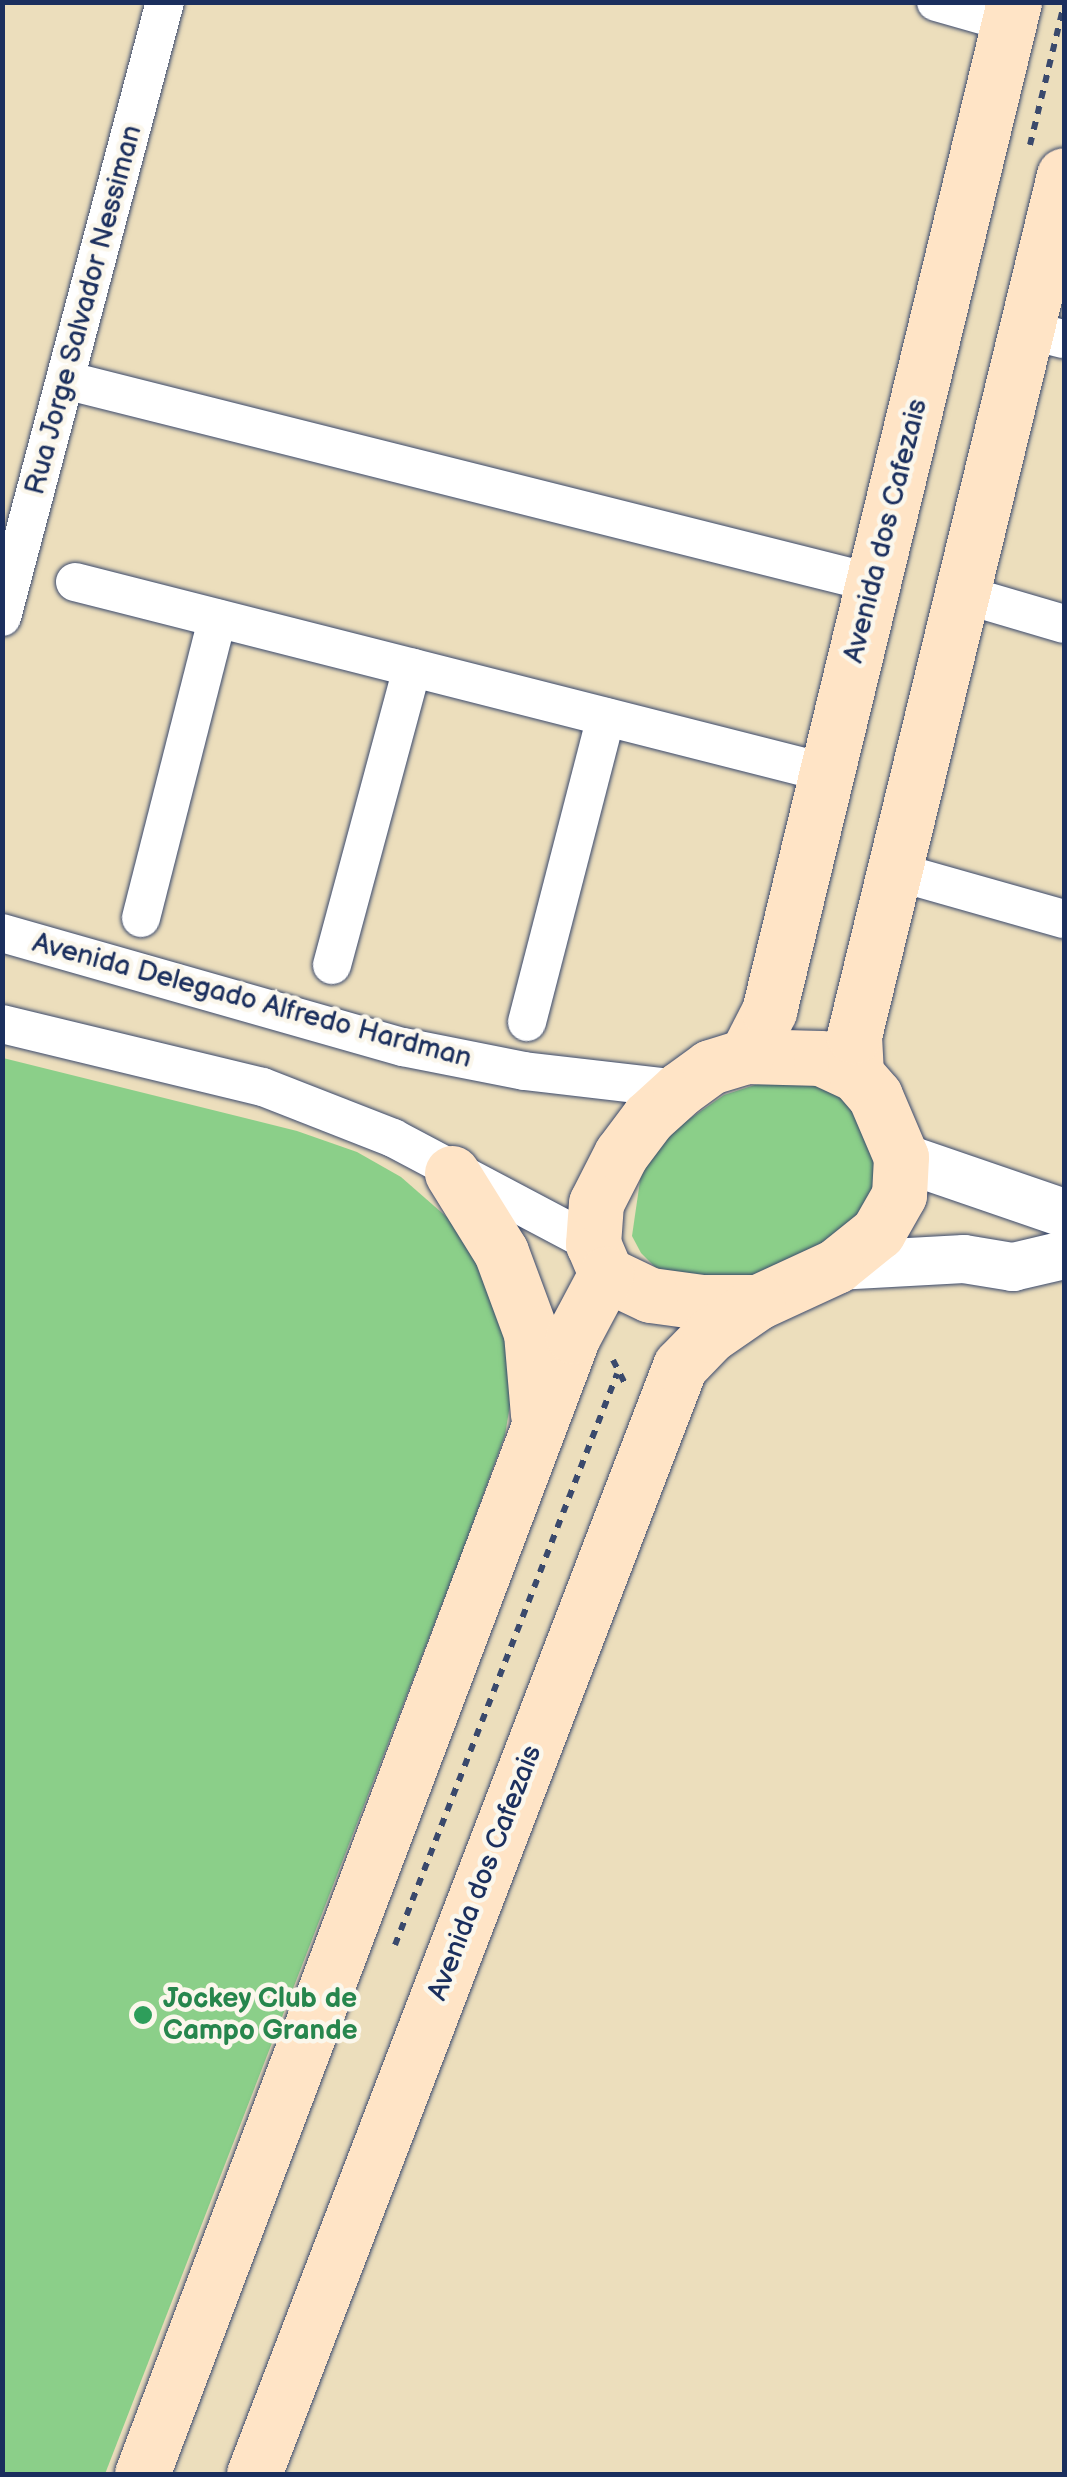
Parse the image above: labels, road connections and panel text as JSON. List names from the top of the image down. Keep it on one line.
{"streets":{"main road":["Avenida dos Cafezais"],"street":["Rua Jorge Salvador Nessiman","Avenida Delegado Alfredo Hardman"]},"crossings":[["Avenida dos Cafezais","Avenida Delegado Alfredo Hardman"]],"places":["Jockey Club de Campo Grande"]}
